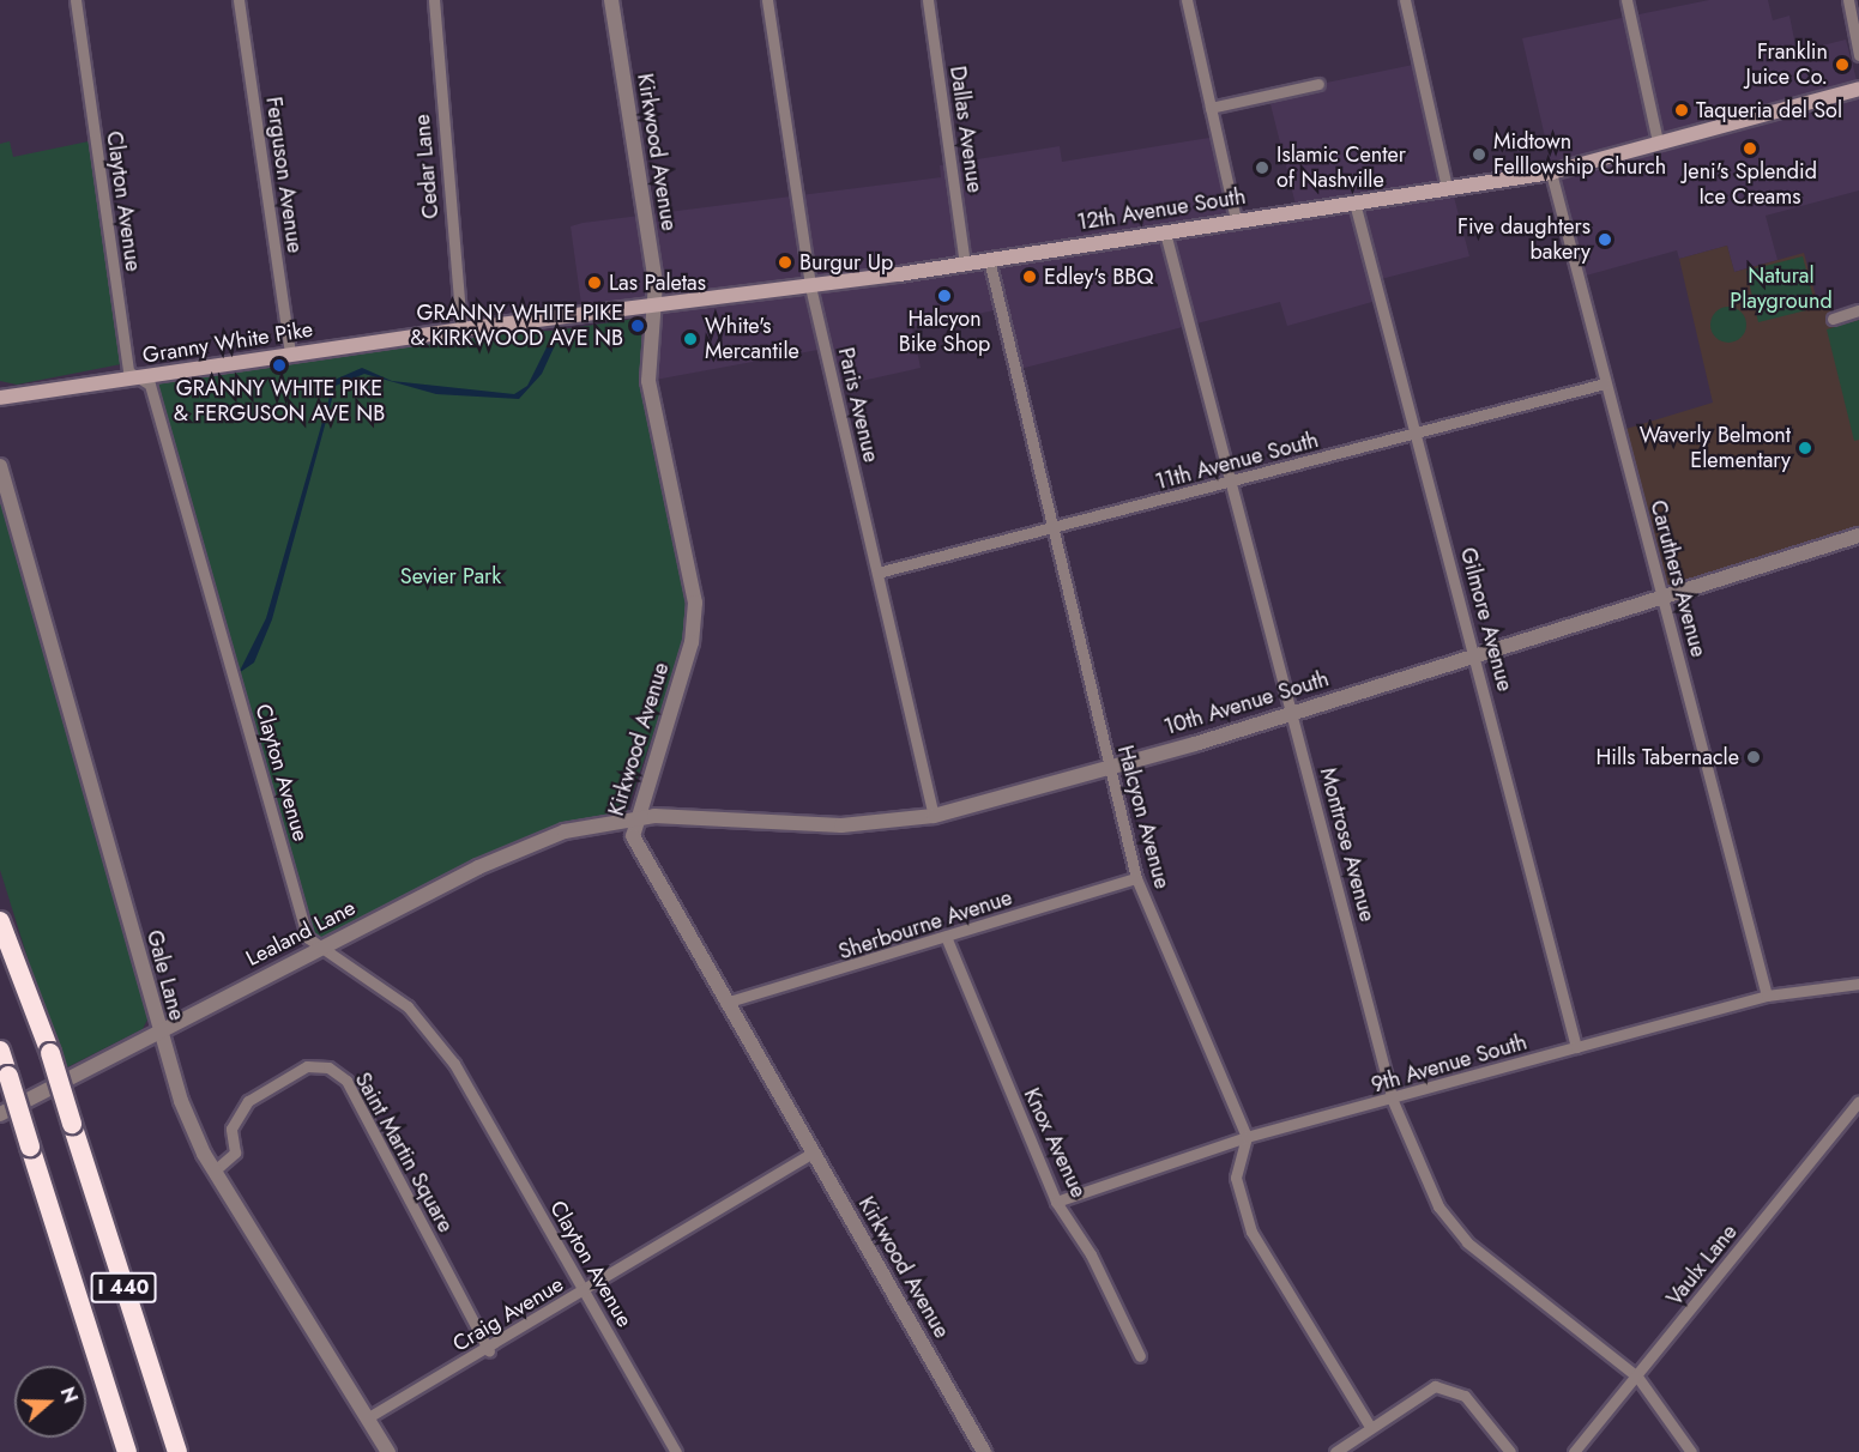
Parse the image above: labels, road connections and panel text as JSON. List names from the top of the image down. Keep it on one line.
{"streets":{"highway":["I 440"],"main road":["12th Avenue South","Granny White Pike"],"street":["Dallas Avenue","Kirkwood Avenue","Cedar Lane","Ferguson Avenue","Clayton Avenue","Paris Avenue","11th Avenue South","Caruthers Avenue","Gilmore Avenue","10th Avenue South","Halcyon Avenue","Montrose Avenue","Sherbourne Avenue","Lealand Lane","Gale Lane","9th Avenue South","Knox Avenue","Saint Martin Square","Vaulx Lane","Craig Avenue"]},"crossings":[["Dallas Avenue","12th Avenue South"],["Kirkwood Avenue","12th Avenue South"],["Kirkwood Avenue","10th Avenue South"],["Kirkwood Avenue","Sherbourne Avenue"],["Kirkwood Avenue","Lealand Lane"],["Kirkwood Avenue","Craig Avenue"],["Cedar Lane","12th Avenue South"],["Cedar Lane","Granny White Pike"],["Ferguson Avenue","Granny White Pike"],["Clayton Avenue","Granny White Pike"],["Clayton Avenue","Lealand Lane"],["Clayton Avenue","Craig Avenue"],["12th Avenue South","Granny White Pike"],["12th Avenue South","Paris Avenue"],["12th Avenue South","Caruthers Avenue"],["12th Avenue South","Gilmore Avenue"],["12th Avenue South","Halcyon Avenue"],["12th Avenue South","Montrose Avenue"],["Paris Avenue","11th Avenue South"],["Paris Avenue","10th Avenue South"],["11th Avenue South","Caruthers Avenue"],["11th Avenue South","Gilmore Avenue"],["11th Avenue South","Halcyon Avenue"],["11th Avenue South","Montrose Avenue"],["Caruthers Avenue","10th Avenue South"],["Caruthers Avenue","9th Avenue South"],["Gilmore Avenue","10th Avenue South"],["Gilmore Avenue","9th Avenue South"],["10th Avenue South","Halcyon Avenue"],["10th Avenue South","Montrose Avenue"],["10th Avenue South","Lealand Lane"],["Halcyon Avenue","Sherbourne Avenue"],["Halcyon Avenue","9th Avenue South"],["Montrose Avenue","9th Avenue South"],["Montrose Avenue","Vaulx Lane"],["Sherbourne Avenue","Knox Avenue"],["Lealand Lane","Gale Lane"],["Gale Lane","Saint Martin Square"],["Gale Lane","Craig Avenue"],["9th Avenue South","Knox Avenue"],["Saint Martin Square","Craig Avenue"]],"parks":["Natural Playground","Sevier Park"],"places":["Franklin Juice Co.","Taqueria del Sol","Jeni's Splendid Ice Creams","Midtown Felllowship Church","Islamic Center of Nashville","Five daughters bakery","Burgur Up","Edley's BBQ","Las Paletas","Halcyon Bike Shop","GRANNY WHITE PIKE & KIRKWOOD AVE NB","White's Mercantile","GRANNY WHITE PIKE & FERGUSON AVE NB","Waverly Belmont Elementary","Hills Tabernacle"],"north":"right"}
